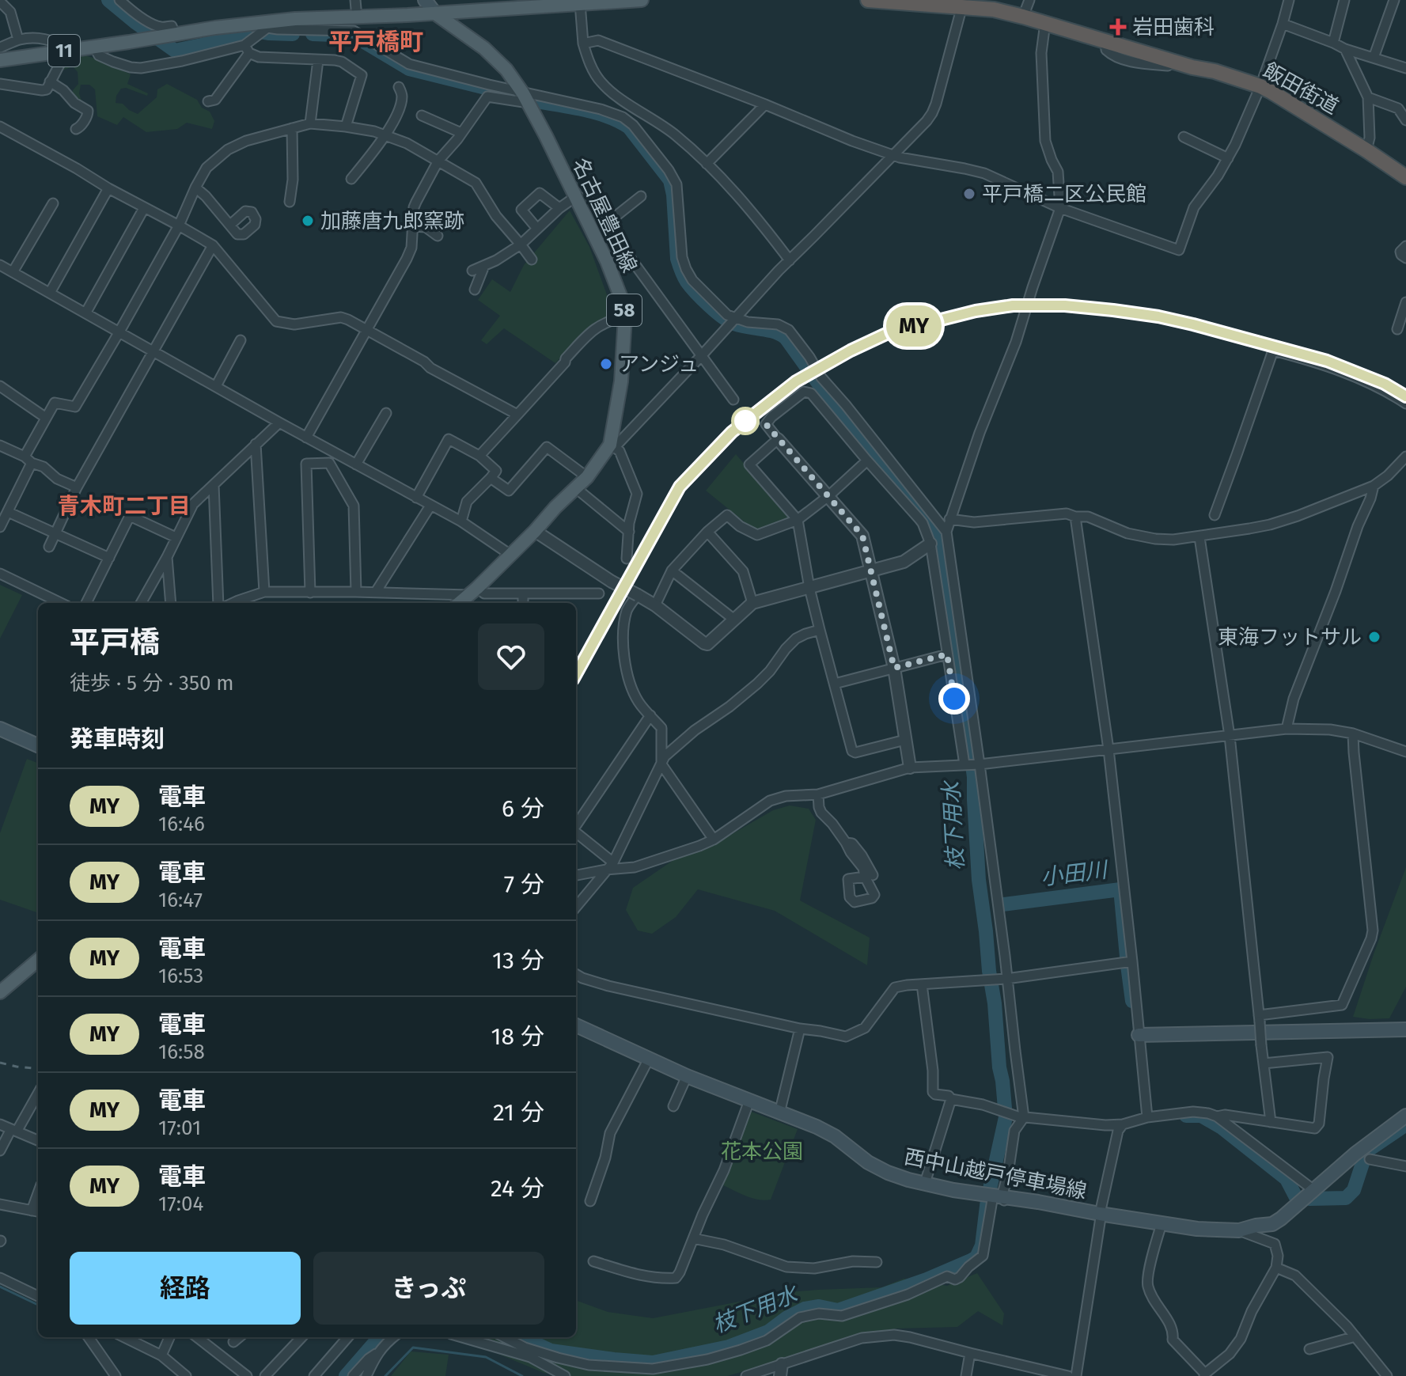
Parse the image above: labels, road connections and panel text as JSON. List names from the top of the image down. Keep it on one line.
{"streets":{"highway":["飯田街道"],"main road":["11","名古屋豊田線","58","西中山越戸停車場線"]},"crossings":[["11","名古屋豊田線"]],"districts":["平戸橋町","青木町二丁目"],"water":["枝下用水","小田川"],"parks":["花本公園"],"places":{"health":["岩田歯科"],"other":["平戸橋二区公民館","加藤唐九郎窯跡","アンジュ","東海フットサル"]},"page":{"on_map":"MY","heading":[["平戸橋","徒歩 · 5 分 · 350 m"],"発車時刻"],"list":[{"mark":"MY","name":"電車","note":"16:46","value":"6 分"},{"mark":"MY","name":"電車","note":"16:47","value":"7 分"},{"mark":"MY","name":"電車","note":"16:53","value":"13 分"},{"mark":"MY","name":"電車","note":"16:58","value":"18 分"},{"mark":"MY","name":"電車","note":"17:01","value":"21 分"},{"mark":"MY","name":"電車","note":"17:04","value":"24 分"}],"buttons":["経路","きっぷ"]}}
